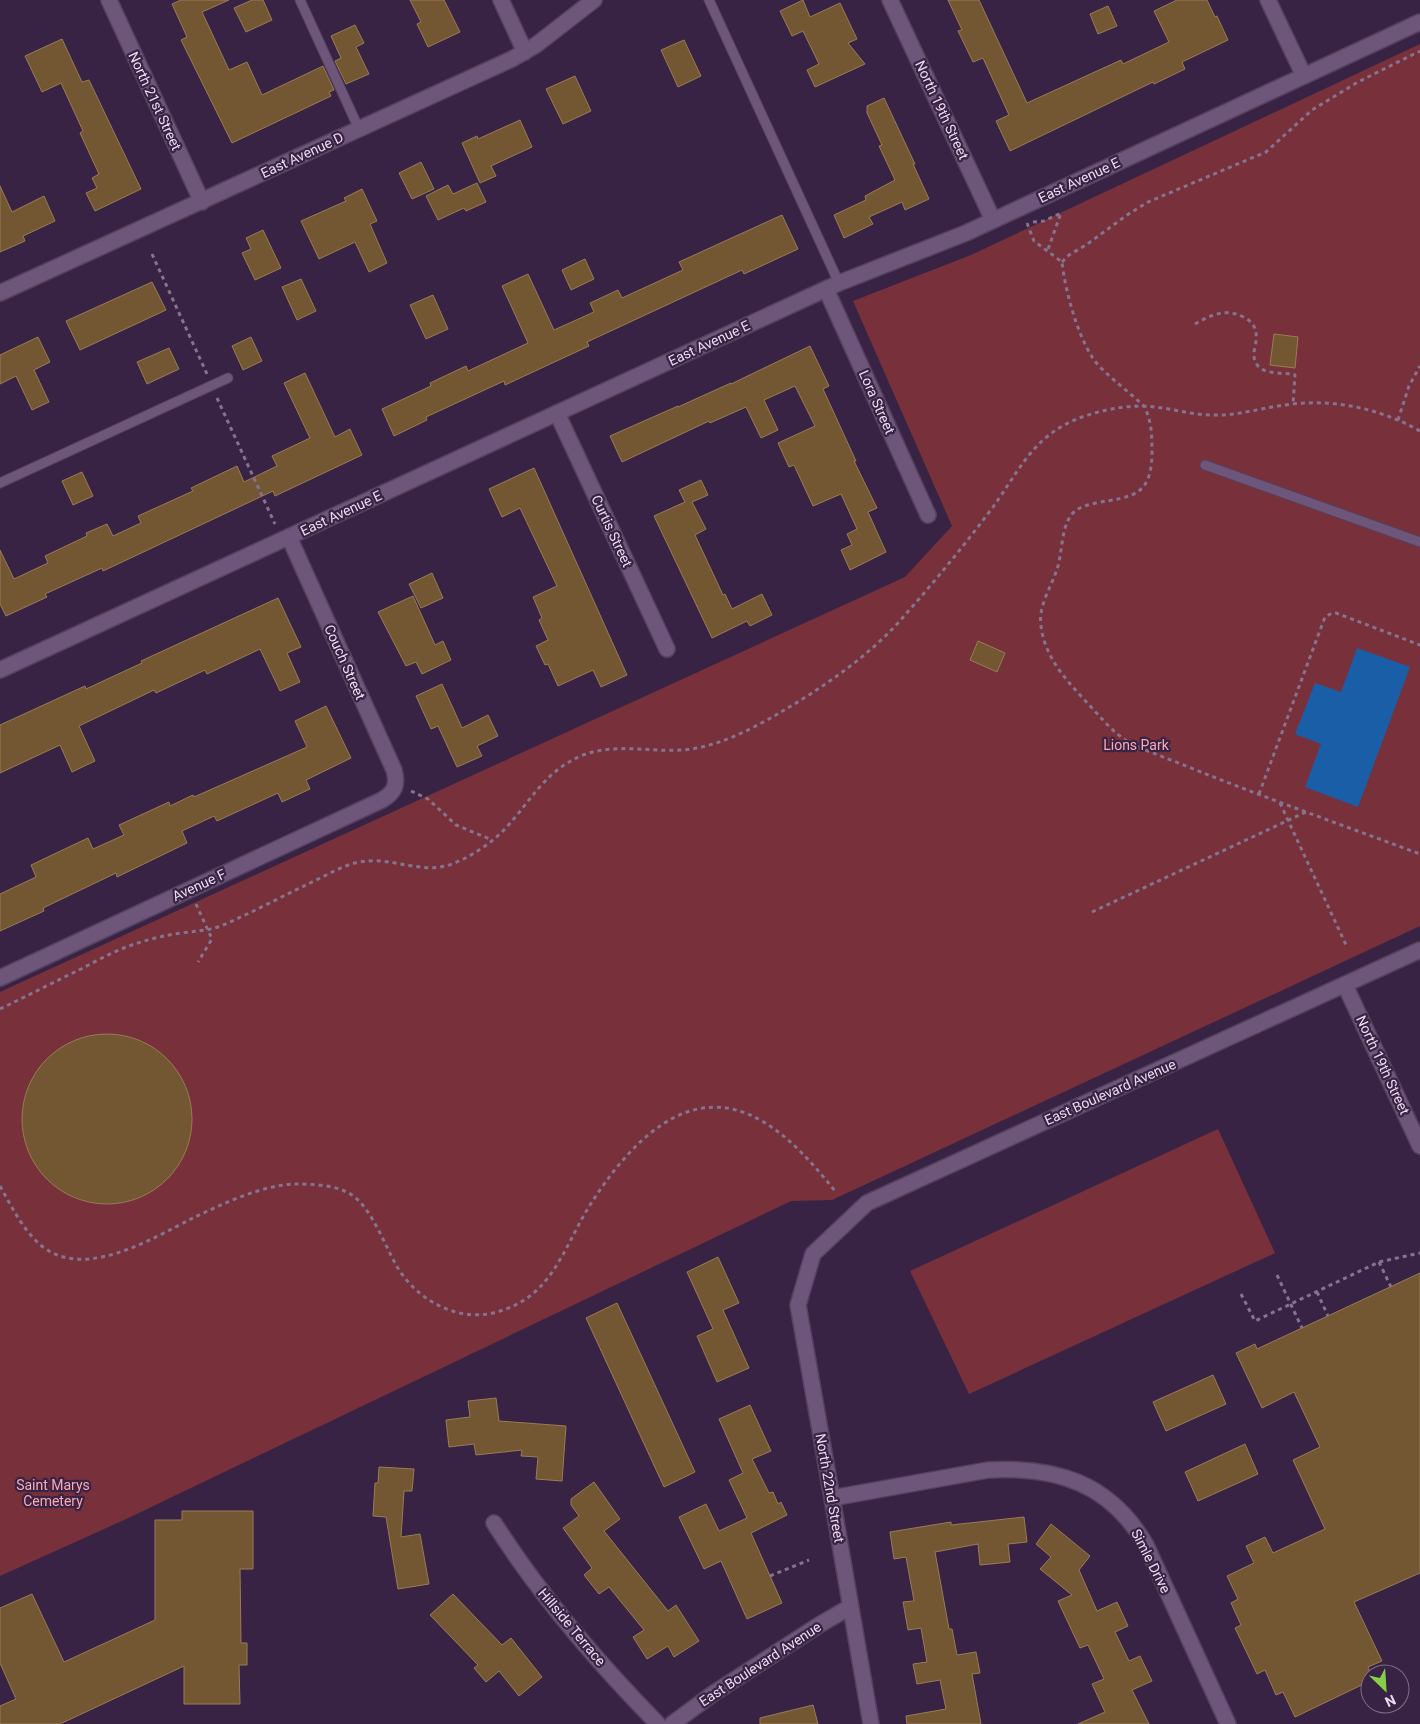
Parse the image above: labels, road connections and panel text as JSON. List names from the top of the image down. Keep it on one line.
{"streets":{"street":["North 21st Street","North 19th Street","East Avenue D","East Avenue E","Lora Street","Curtis Street","Couch Street","Avenue F","East Boulevard Avenue","North 22nd Street","Simle Drive","Hillside Terrace"]},"crossings":[["North 21st Street","East Avenue D"],["North 19th Street","East Avenue E"],["North 19th Street","East Boulevard Avenue"],["East Avenue E","Lora Street"],["East Avenue E","Curtis Street"],["East Avenue E","Couch Street"],["Couch Street","Avenue F"],["East Boulevard Avenue","North 22nd Street"],["North 22nd Street","Simle Drive"]],"parks":["Lions Park","Saint Marys Cemetery"],"north":"bottom right"}
